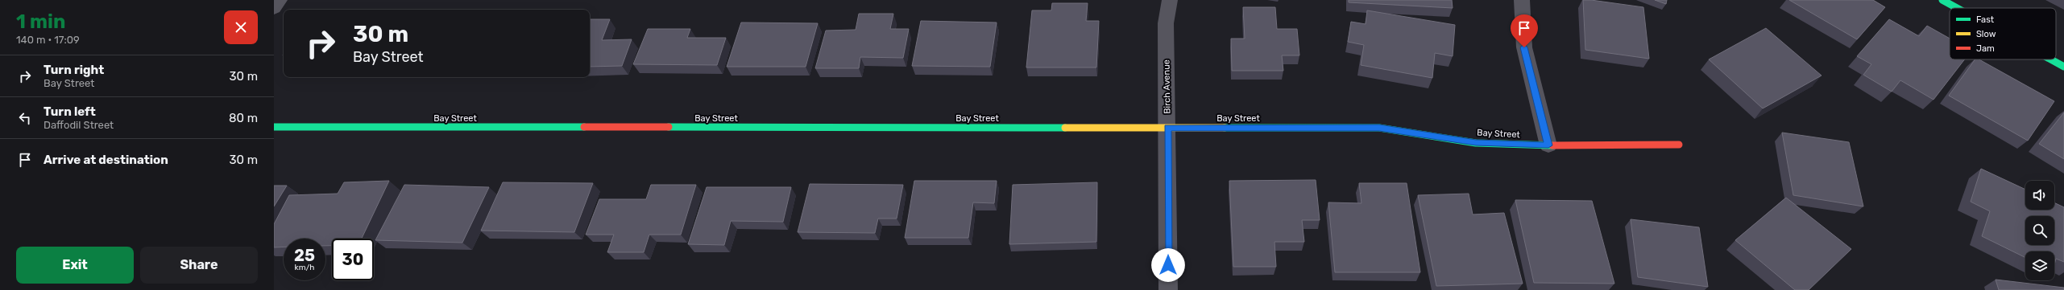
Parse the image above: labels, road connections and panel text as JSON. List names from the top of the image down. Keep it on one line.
{"streets":{"street":["Birch Avenue","Bay Street"]},"crossings":[["Birch Avenue","Bay Street"]],"legend":["Fast","Slow","Jam"],"page":{"heading":["1 min","140 m · 17:09"],"turn":["30 m","Bay Street"],"list":[{"name":"Turn right","note":"Bay Street","value":"30 m"},{"name":"Turn left","note":"Daffodil Street","value":"80 m"},{"name":"Arrive at destination","value":"30 m"}],"speed":"25 km/h","limit":"30","buttons":["Exit","Share"]}}
